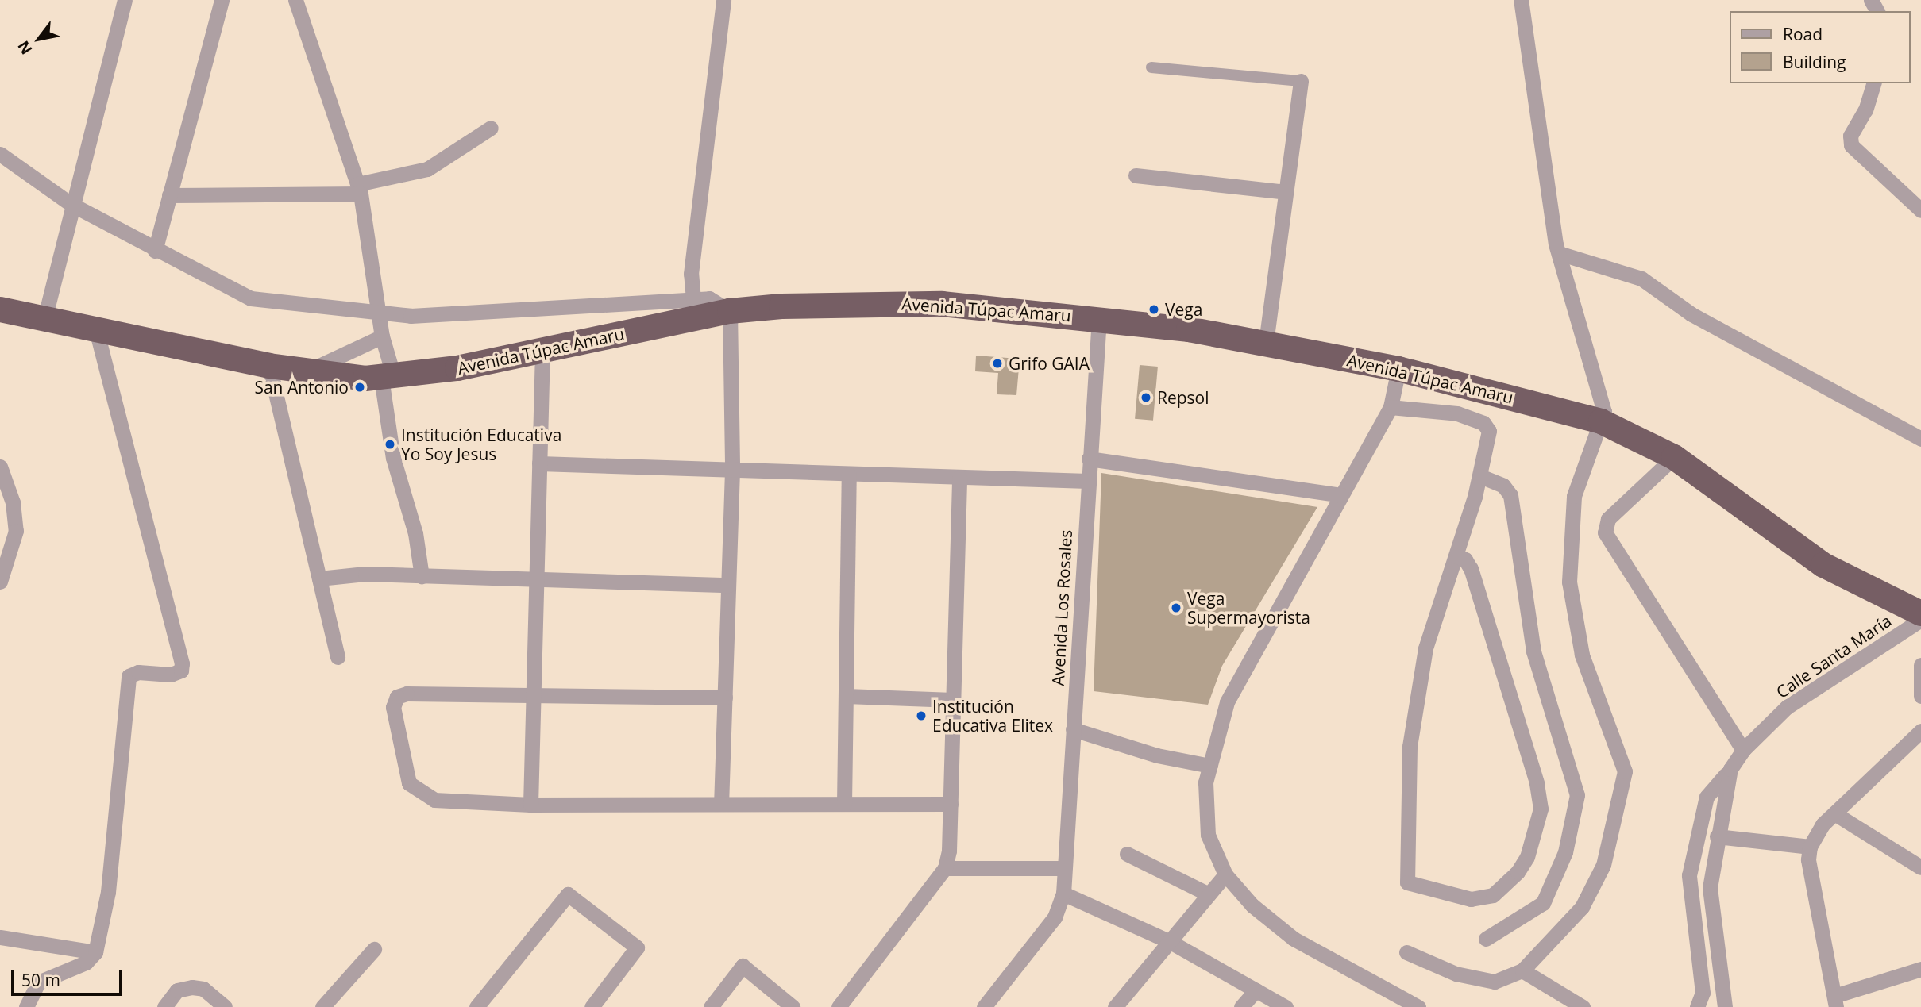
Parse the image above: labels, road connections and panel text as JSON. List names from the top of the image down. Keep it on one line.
{"streets":{"highway":["Avenida Túpac Amaru"],"street":["Avenida Los Rosales","Calle Santa María"]},"crossings":[["Avenida Túpac Amaru","Avenida Los Rosales"]],"places":["Vega","Grifo GAIA","San Antonio","Repsol","Institución Educativa Yo Soy Jesus","Vega Supermayorista","Institución Educativa Elitex"],"legend":["Road","Building"],"scale_bar":"50 m","north":"bottom left"}
